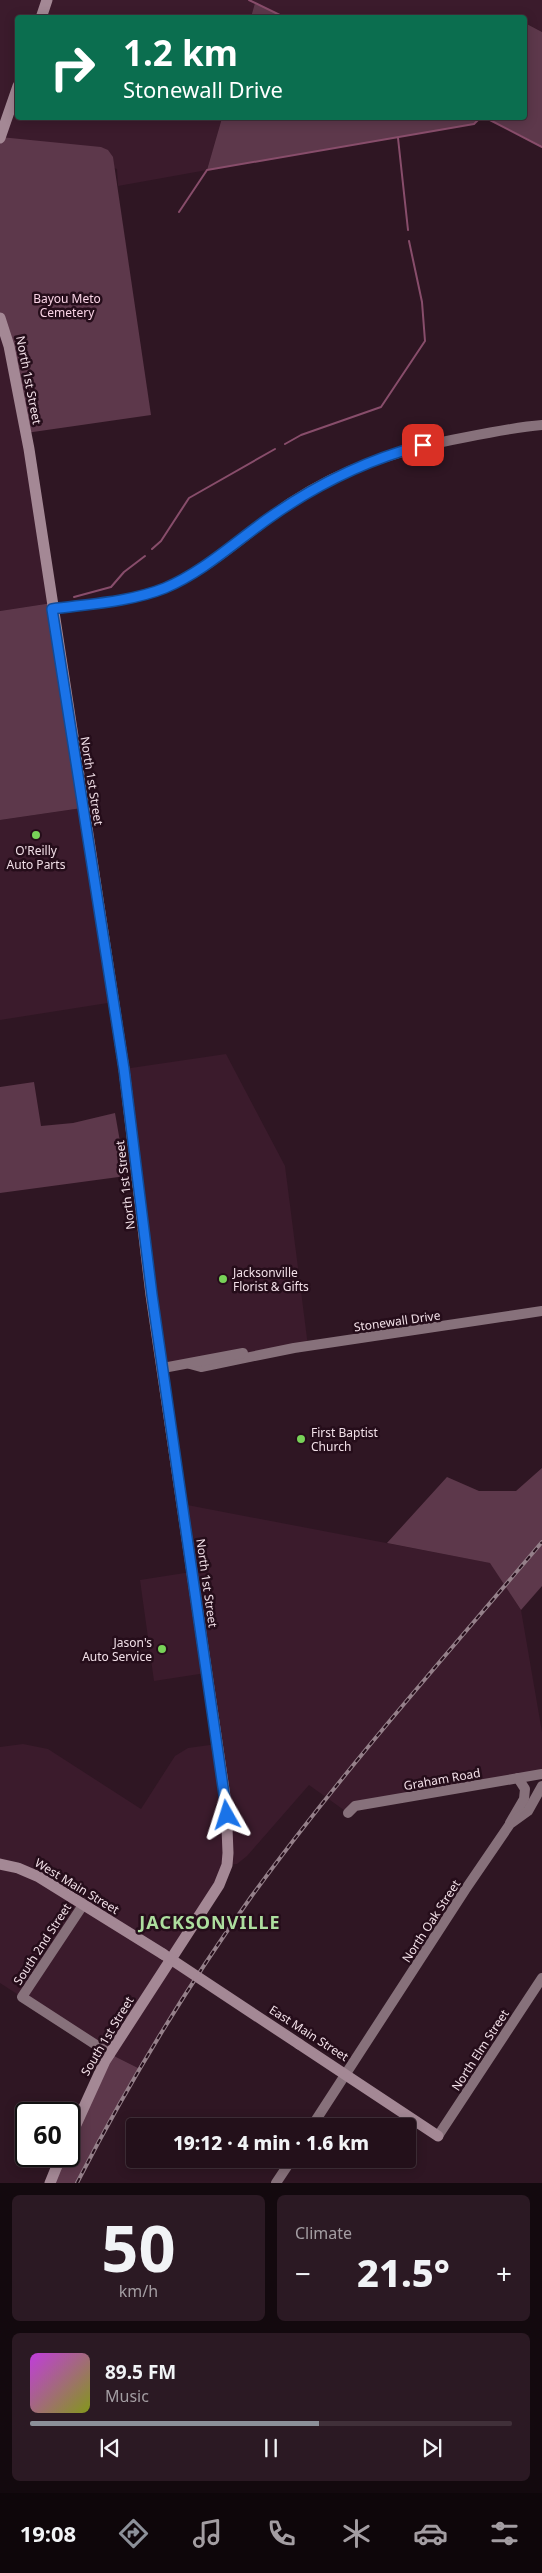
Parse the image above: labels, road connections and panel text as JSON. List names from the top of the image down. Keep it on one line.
{"streets":{"main road":["North 1st Street","West Main Street","East Main Street","South 1st Street"],"street":["Stonewall Drive","Graham Road","North Oak Street","South 2nd Street","North Elm Street"]},"crossings":[["North 1st Street","Stonewall Drive"],["North 1st Street","South 1st Street"],["West Main Street","South 2nd Street"],["West Main Street","East Main Street"],["North Oak Street","East Main Street"],["South 2nd Street","South 1st Street"],["East Main Street","North Elm Street"]],"districts":["JACKSONVILLE"],"parks":["Bayou Meto Cemetery"],"places":["O'Reilly Auto Parts","Jacksonville Florist & Gifts","First Baptist Church","Jason's Auto Service"],"page":{"turn":["1.2 km","Stonewall Drive"],"limit":"60","trip":"19:12 · 4 min · 1.6 km","tile":[["50","km/h"],"Climate"],"heat":["−","21.5°","+"],"song":["89.5 FM","Music"],"tabs":"19:08"}}
